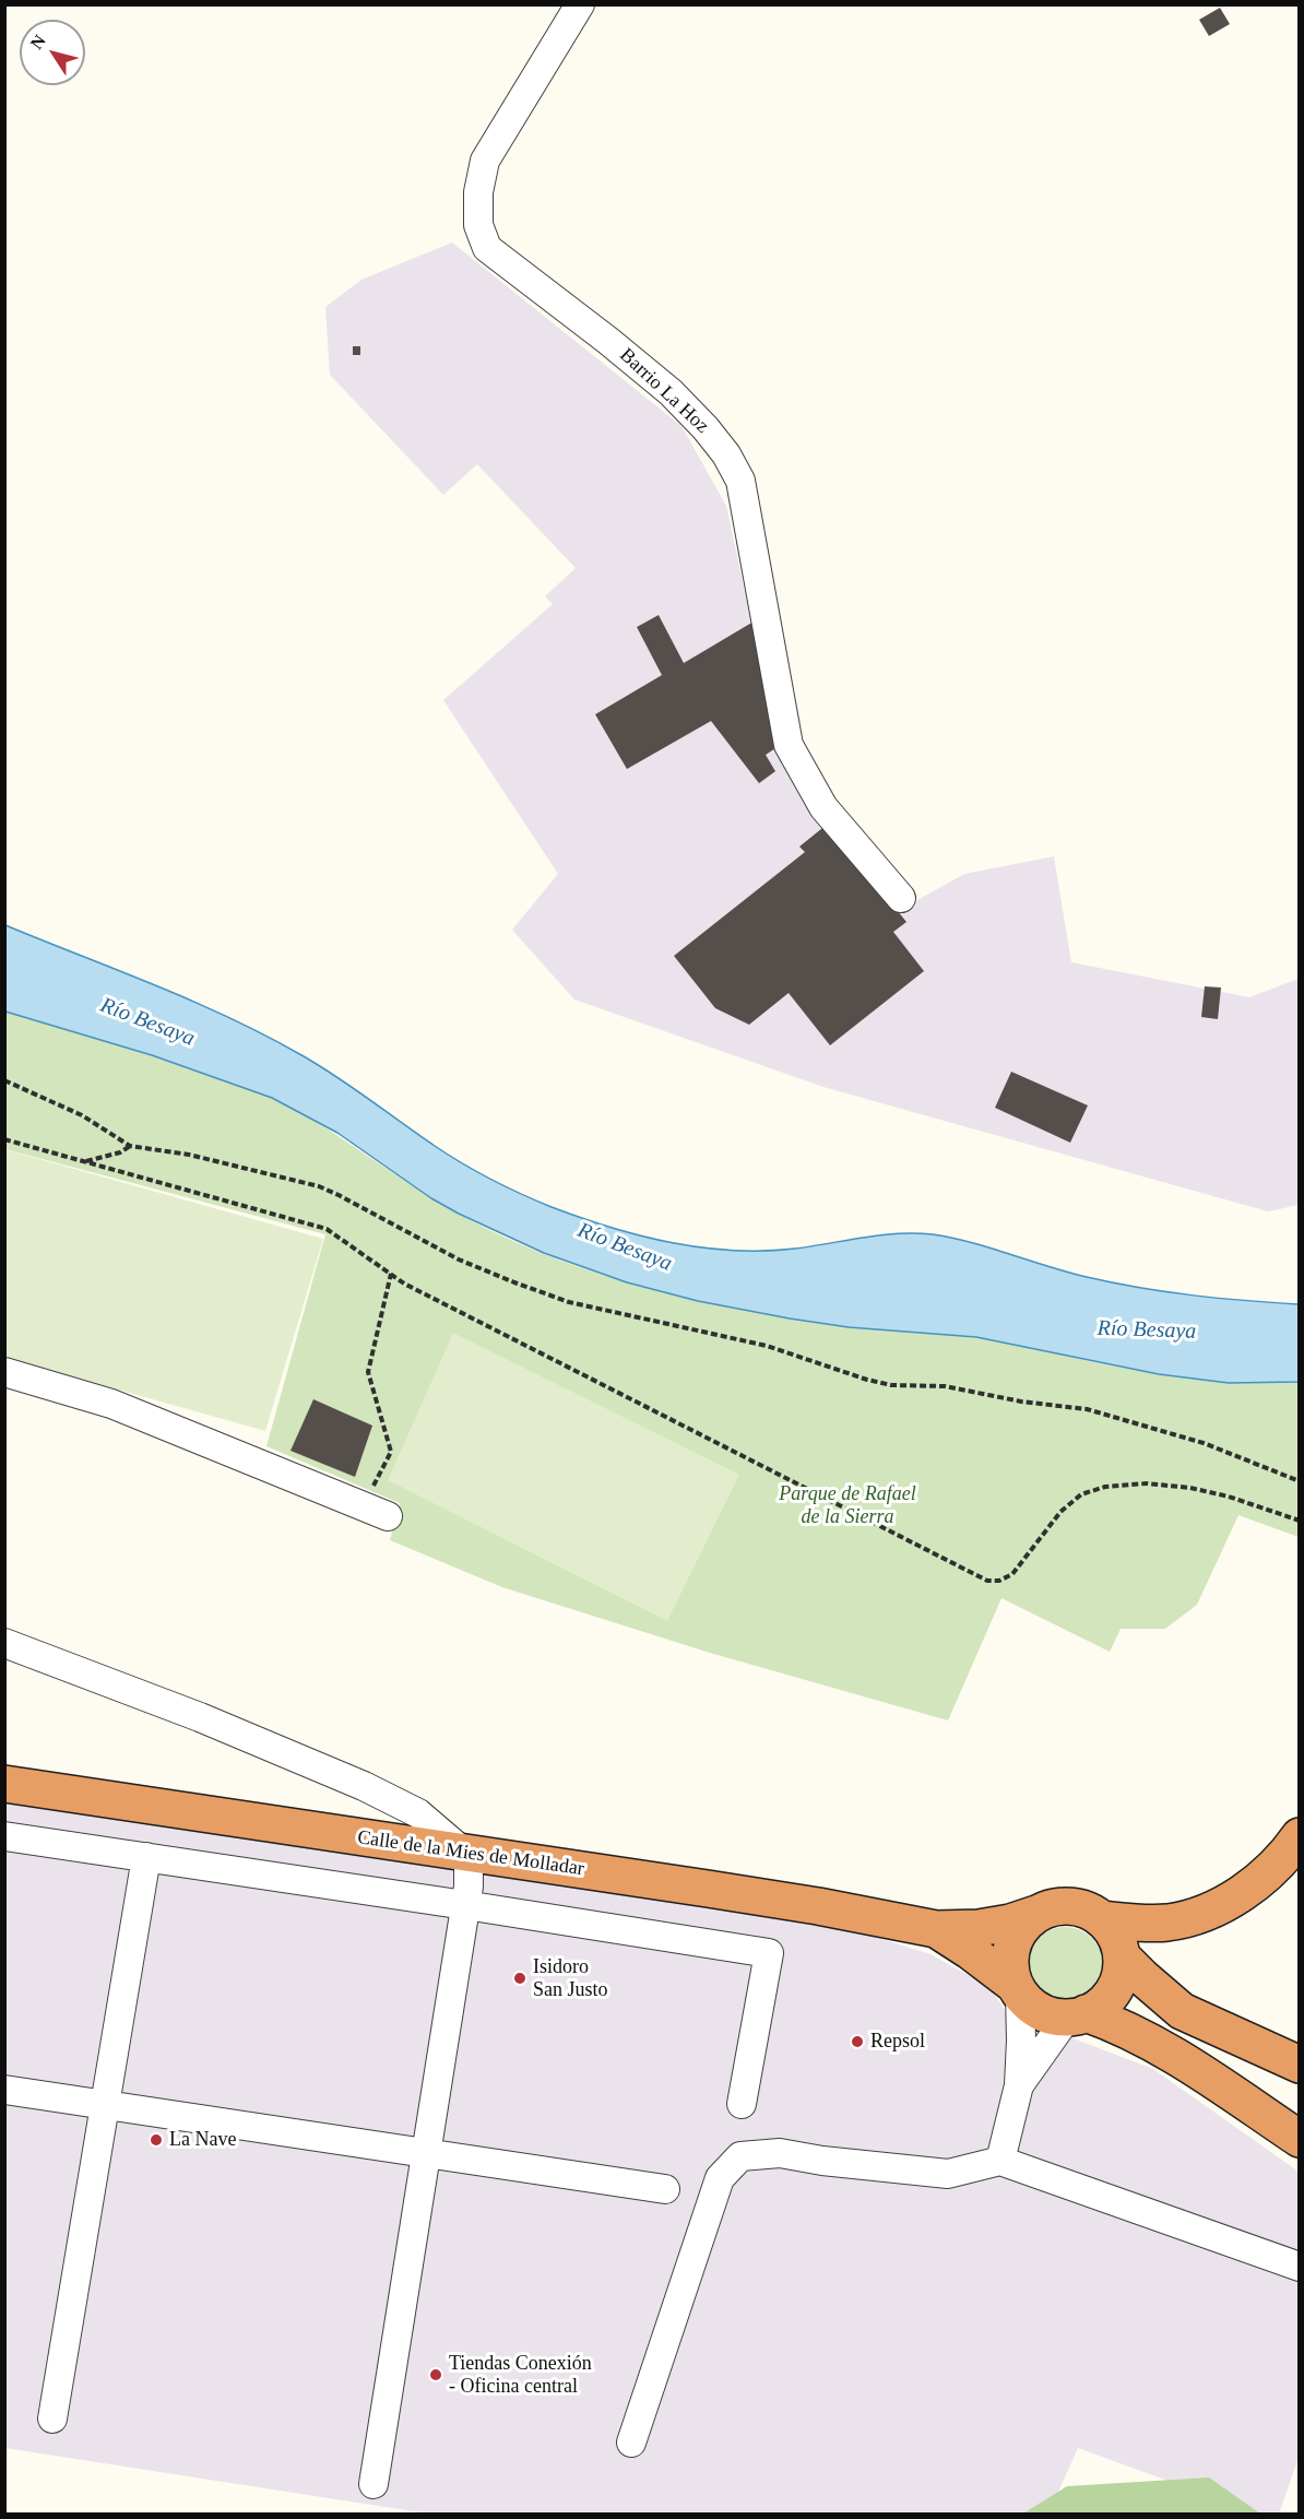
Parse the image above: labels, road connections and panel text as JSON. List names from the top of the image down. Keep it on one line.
{"streets":{"highway":["Calle de la Mies de Molladar"],"street":["Barrio La Hoz"]},"water":["Río Besaya"],"parks":["Parque de Rafael de la Sierra"],"places":["Isidoro San Justo","Repsol","La Nave","Tiendas Conexión - Oficina central"],"north":"top left"}
